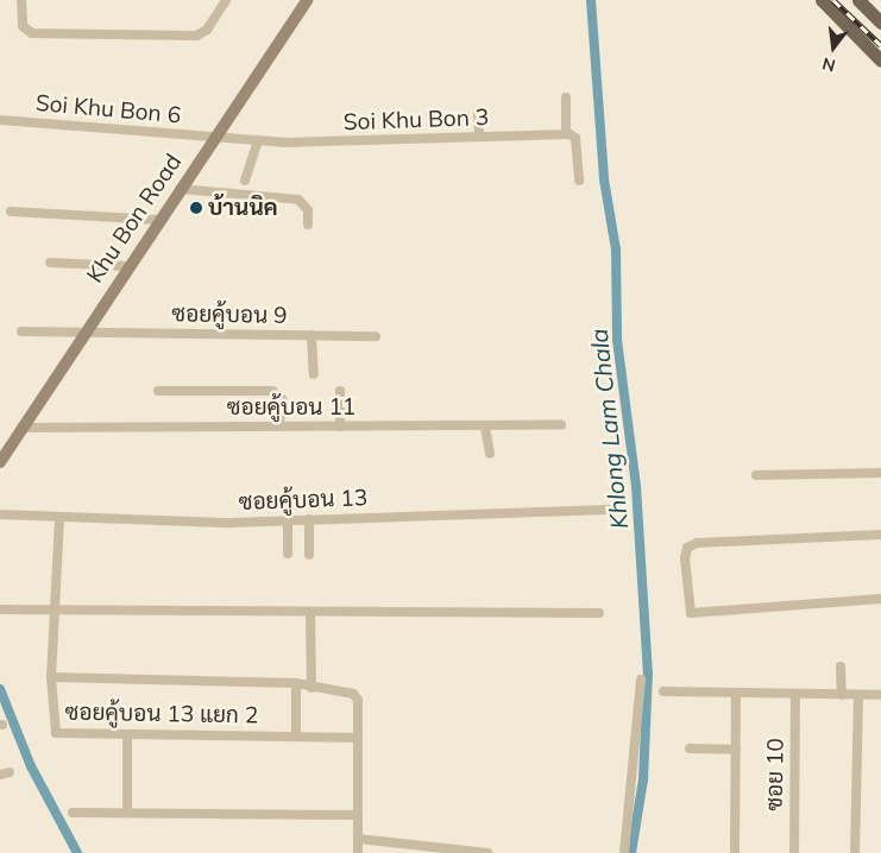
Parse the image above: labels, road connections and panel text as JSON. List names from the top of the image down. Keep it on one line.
{"streets":{"main road":["Khu Bon Road"],"street":["Soi Khu Bon 6","Soi Khu Bon 3","ซอยคู้บอน 9","ซอยคู้บอน 11","ซอยคู้บอน 13","ซอยคู้บอน 13 แยก 2","ซอย 10"]},"crossings":[["Soi Khu Bon 6","Soi Khu Bon 3"],["Soi Khu Bon 6","Khu Bon Road"],["Soi Khu Bon 3","Khu Bon Road"],["Khu Bon Road","ซอยคู้บอน 9"],["Khu Bon Road","ซอยคู้บอน 11"],["ซอยคู้บอน 13","ซอยคู้บอน 13 แยก 2"]],"water":["Khlong Lam Chala"],"places":["บ้านนิค"],"north":"bottom"}
